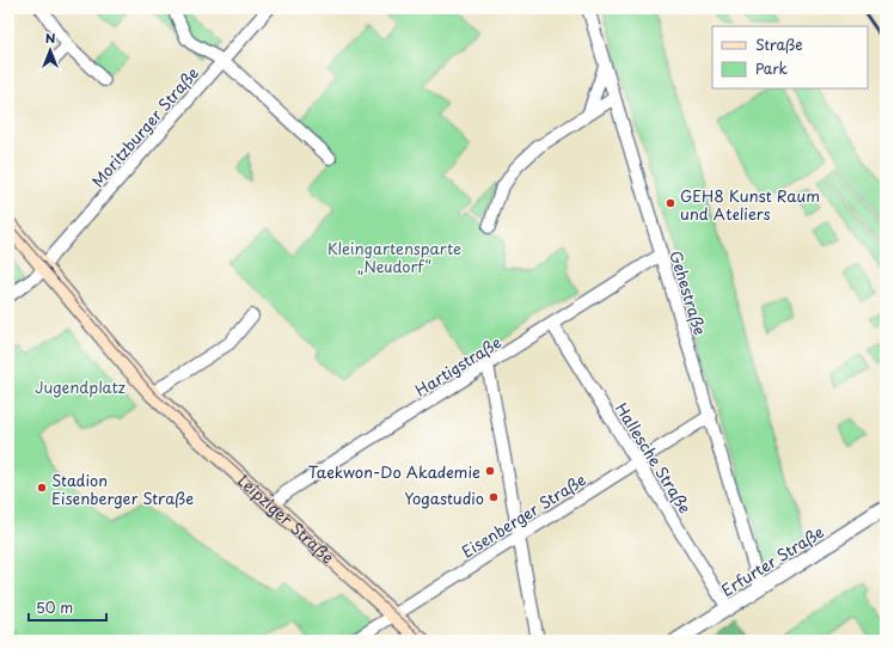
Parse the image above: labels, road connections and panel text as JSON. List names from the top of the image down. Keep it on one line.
{"streets":{"main road":["Leipziger Straße"],"street":["Moritzburger Straße","Gehestraße","Hartigstraße","Hallesche Straße","Eisenberger Straße","Erfurter Straße"]},"crossings":[["Moritzburger Straße","Leipziger Straße"],["Gehestraße","Hartigstraße"],["Gehestraße","Eisenberger Straße"],["Gehestraße","Erfurter Straße"],["Hartigstraße","Hallesche Straße"],["Hartigstraße","Leipziger Straße"],["Hallesche Straße","Eisenberger Straße"],["Hallesche Straße","Erfurter Straße"],["Eisenberger Straße","Leipziger Straße"]],"parks":["Kleingartensparte „Neudorf“","Jugendplatz"],"places":["GEH8 Kunst Raum und Ateliers","Taekwon-Do Akademie","Stadion Eisenberger Straße","Yogastudio"],"legend":["Straße","Park"],"scale_bar":"50 m","north":"top"}
